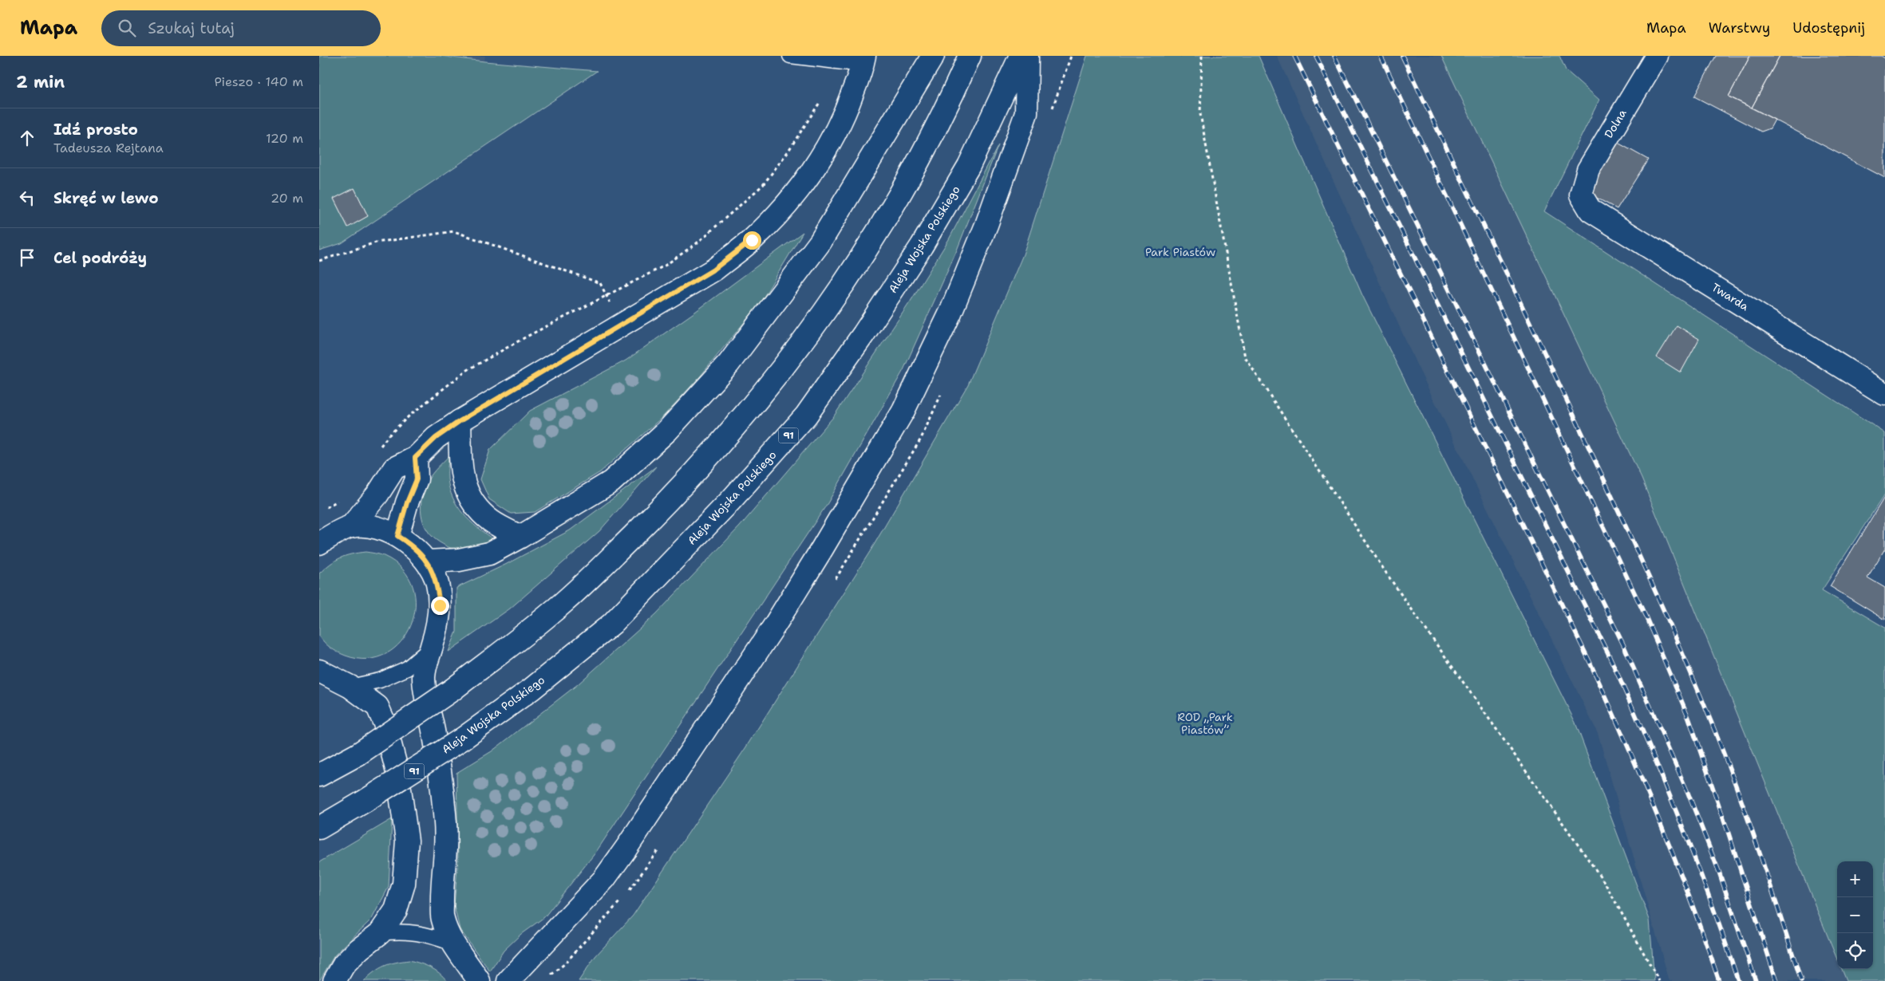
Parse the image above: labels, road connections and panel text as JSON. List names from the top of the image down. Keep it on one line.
{"streets":{"main road":["Dolna","Aleja Wojska Polskiego","Twarda","91"]},"crossings":[["Dolna","Twarda"]],"parks":["Park Piastów","ROD „Park Piastów”"],"page":{"header":"Mapa","search":"Szukaj tutaj","nav":["Mapa","Warstwy","Udostępnij"],"heading":["2 min","Pieszo · 140 m"],"list":[["Idź prosto","Tadeusza Rejtana","120 m"],["Skręć w lewo","20 m"],"Cel podróży"],"map_buttons":["+","−"]}}
